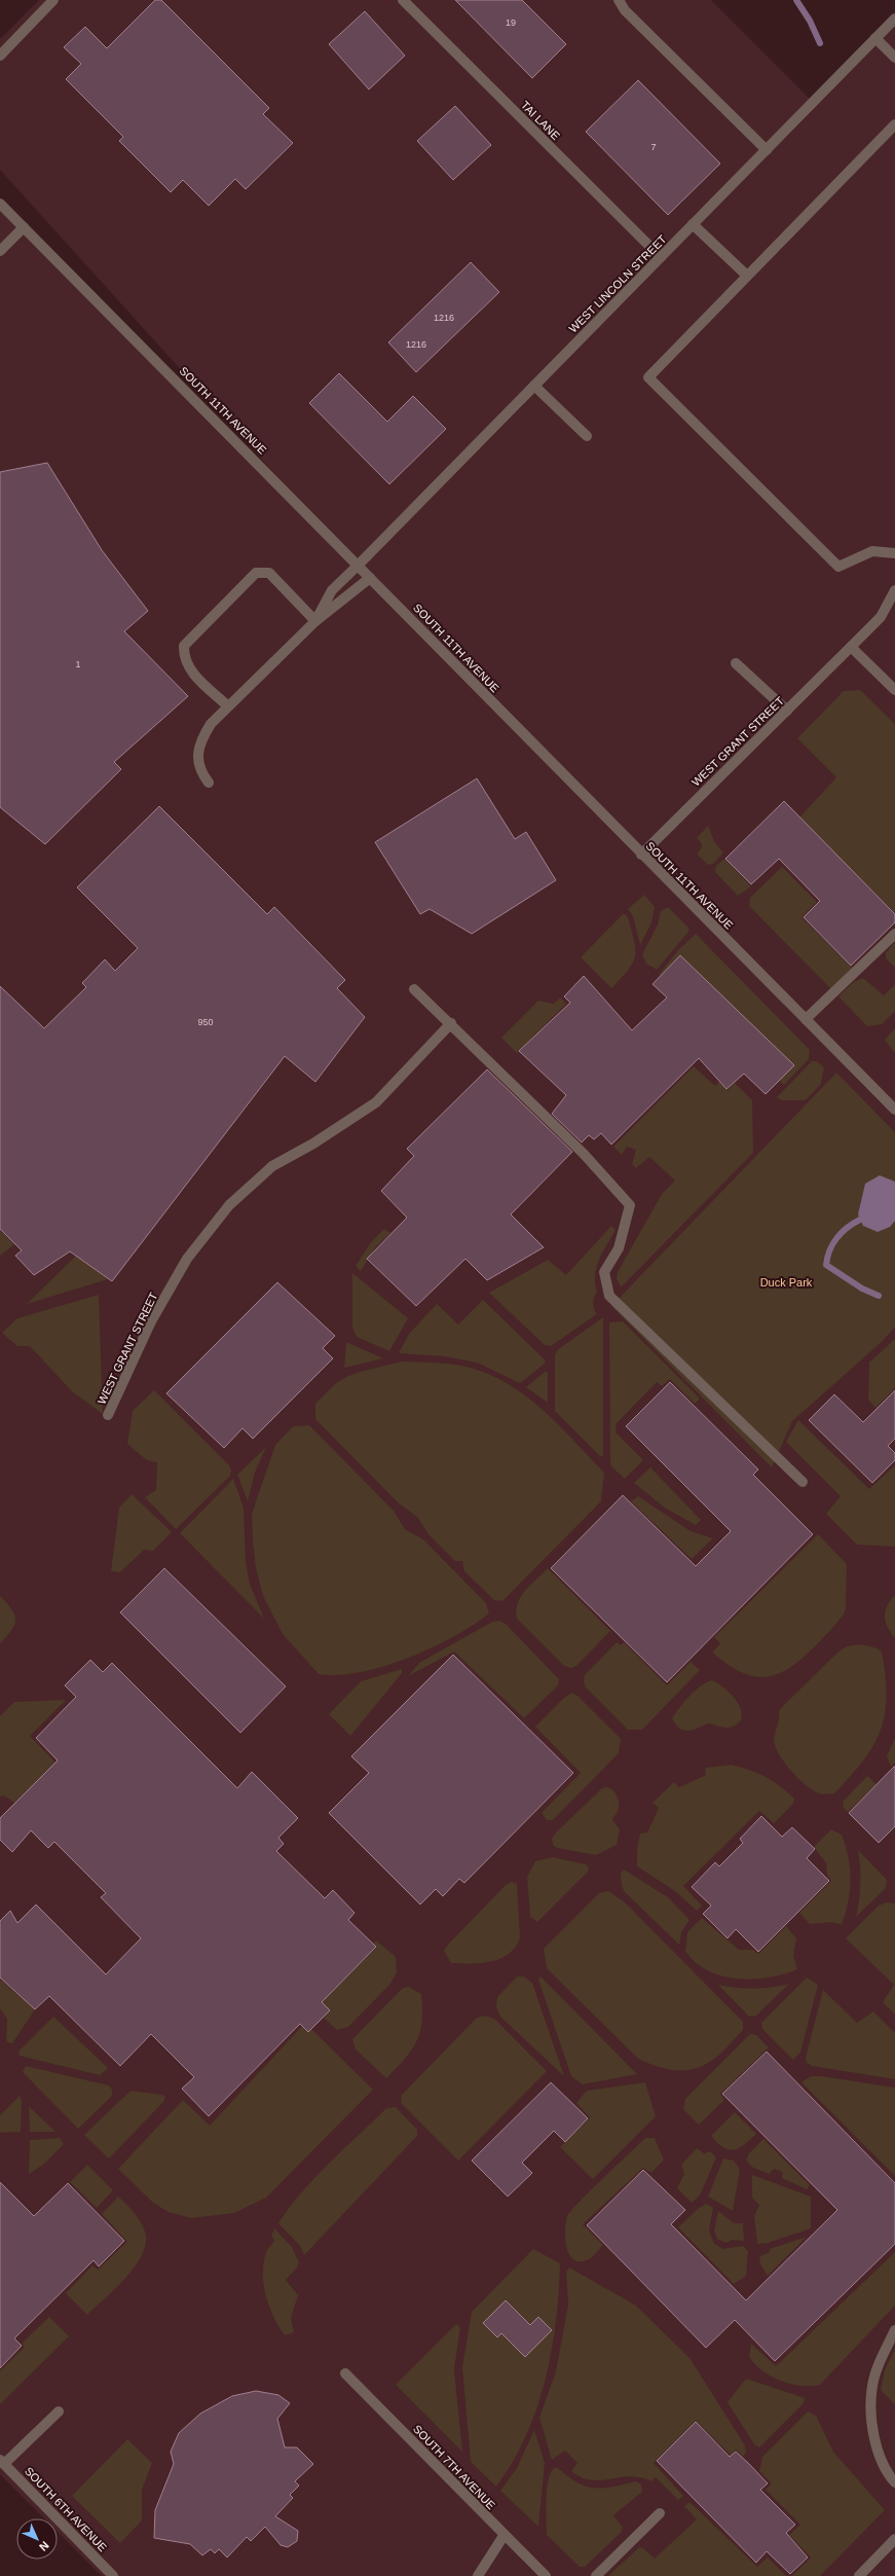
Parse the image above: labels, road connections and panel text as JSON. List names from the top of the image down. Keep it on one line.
{"streets":{"street":["TAI LANE","WEST LINCOLN STREET","SOUTH 11TH AVENUE","WEST GRANT STREET","SOUTH 7TH AVENUE","SOUTH 6TH AVENUE"]},"crossings":[["TAI LANE","WEST LINCOLN STREET"],["WEST LINCOLN STREET","SOUTH 11TH AVENUE"],["SOUTH 11TH AVENUE","WEST GRANT STREET"]],"parks":["Duck Park"],"house_numbers":["19","7","1216","1216","1","950"],"north":"bottom right"}
